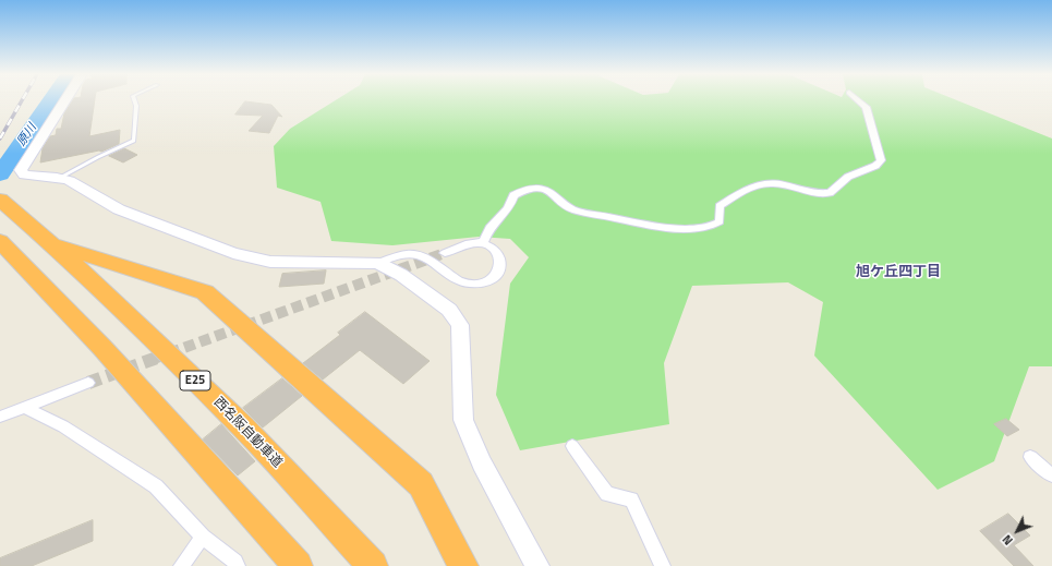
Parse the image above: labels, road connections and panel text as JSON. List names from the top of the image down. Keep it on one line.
{"streets":{"highway":["E25","西名阪自動車道"]},"districts":["旭ケ丘四丁目"],"water":["原川"],"north":"bottom left"}
